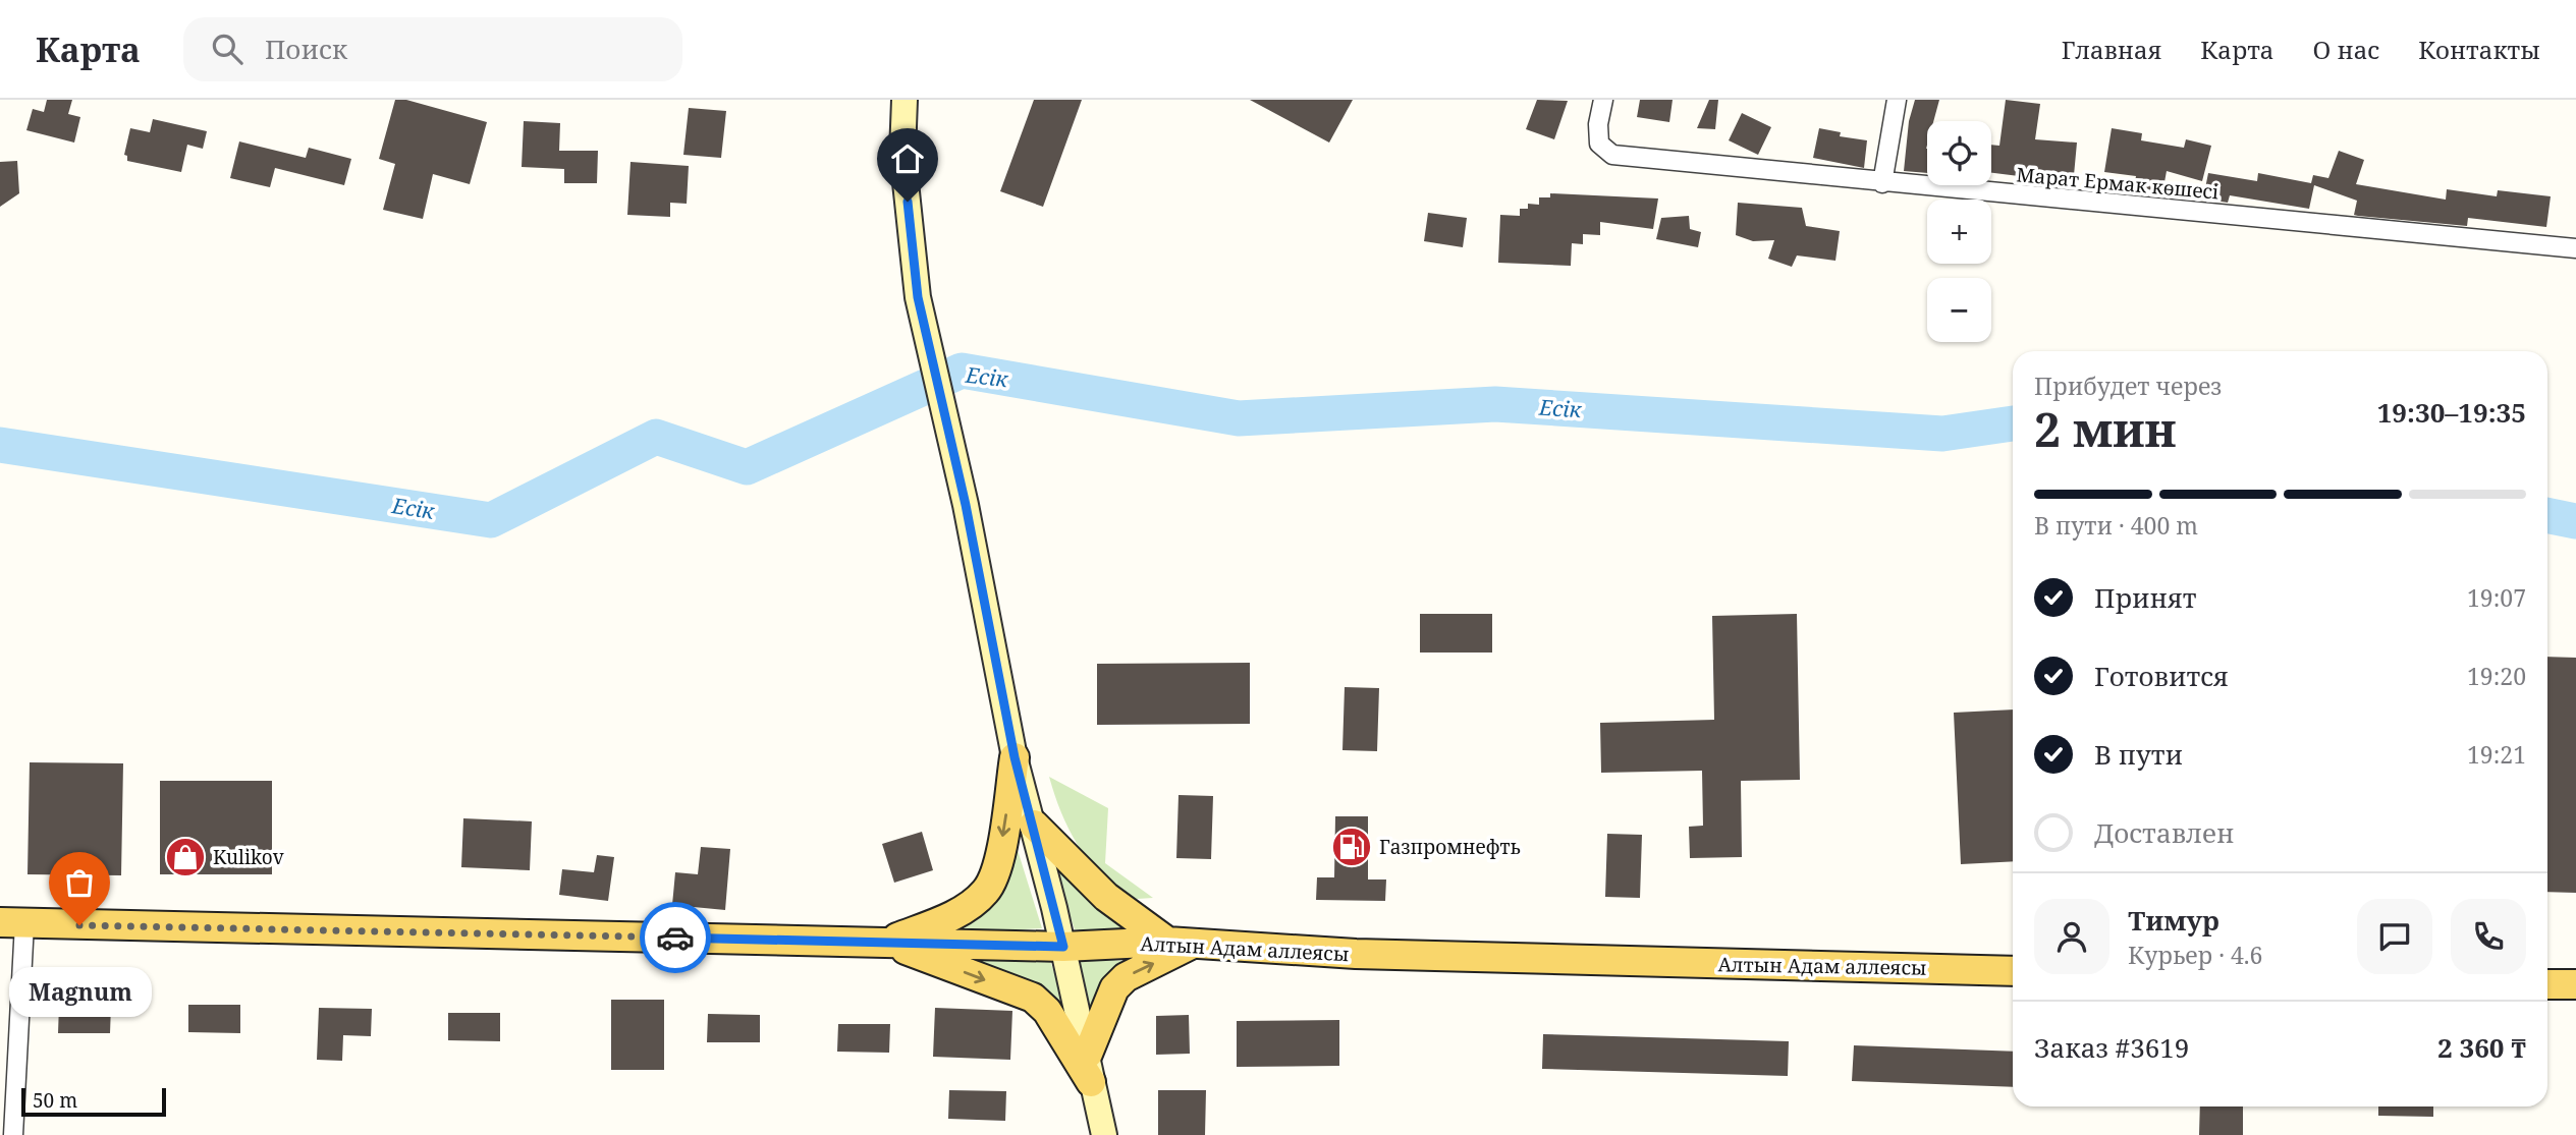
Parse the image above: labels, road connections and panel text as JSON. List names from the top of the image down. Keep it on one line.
{"streets":{"main road":["Алтын Адам аллеясы"],"street":["Марат Ермак көшесі"]},"water":["Есік"],"places":{"fuel station":["Газпромнефть"],"shop":["Kulikov"],"other":["Magnum"]},"scale_bar":"50 m","page":{"header":"Карта","search":"Поиск","nav":["Главная","Карта","О нас","Контакты"],"map_buttons":["+","−"],"heading":["2 мин","Прибудет через","19:30–19:35"],"panel":["Тимур","Курьер · 4.6","Заказ #3619","2 360 ₸"],"bar":"В пути · 400 m","list":[["Принят","19:07"],["Готовится","19:20"],["В пути","19:21"],"Доставлен"],"bubble":"Magnum","scale":"50 m"}}
